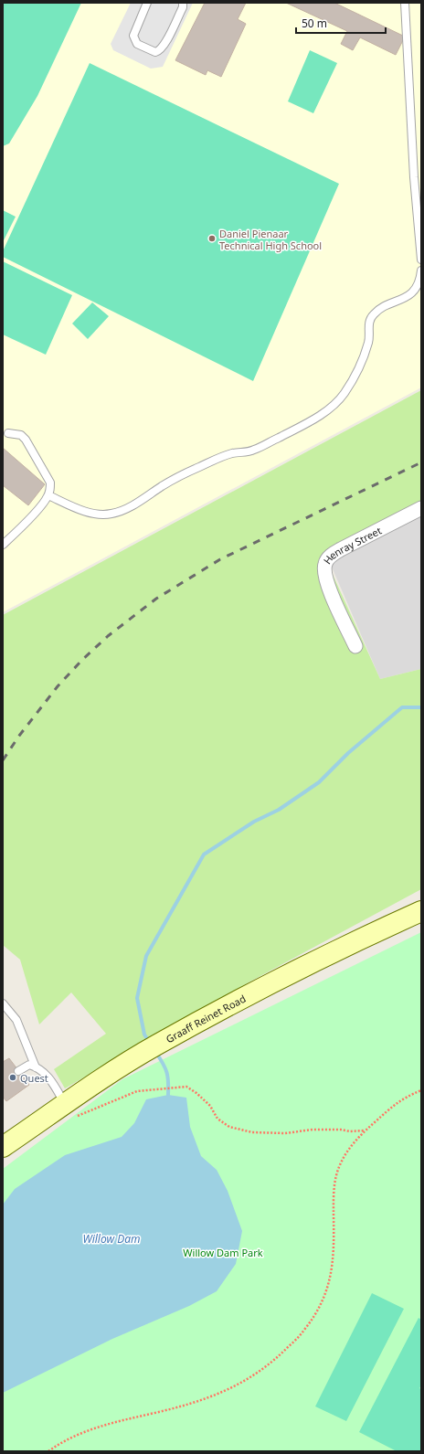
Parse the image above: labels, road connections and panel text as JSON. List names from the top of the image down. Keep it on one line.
{"streets":{"main road":["Graaff Reinet Road"],"street":["Henray Street"]},"water":["Willow Dam"],"parks":["Willow Dam Park"],"places":["Daniel Pienaar Technical High School","Quest"],"scale_bar":"50 m"}
